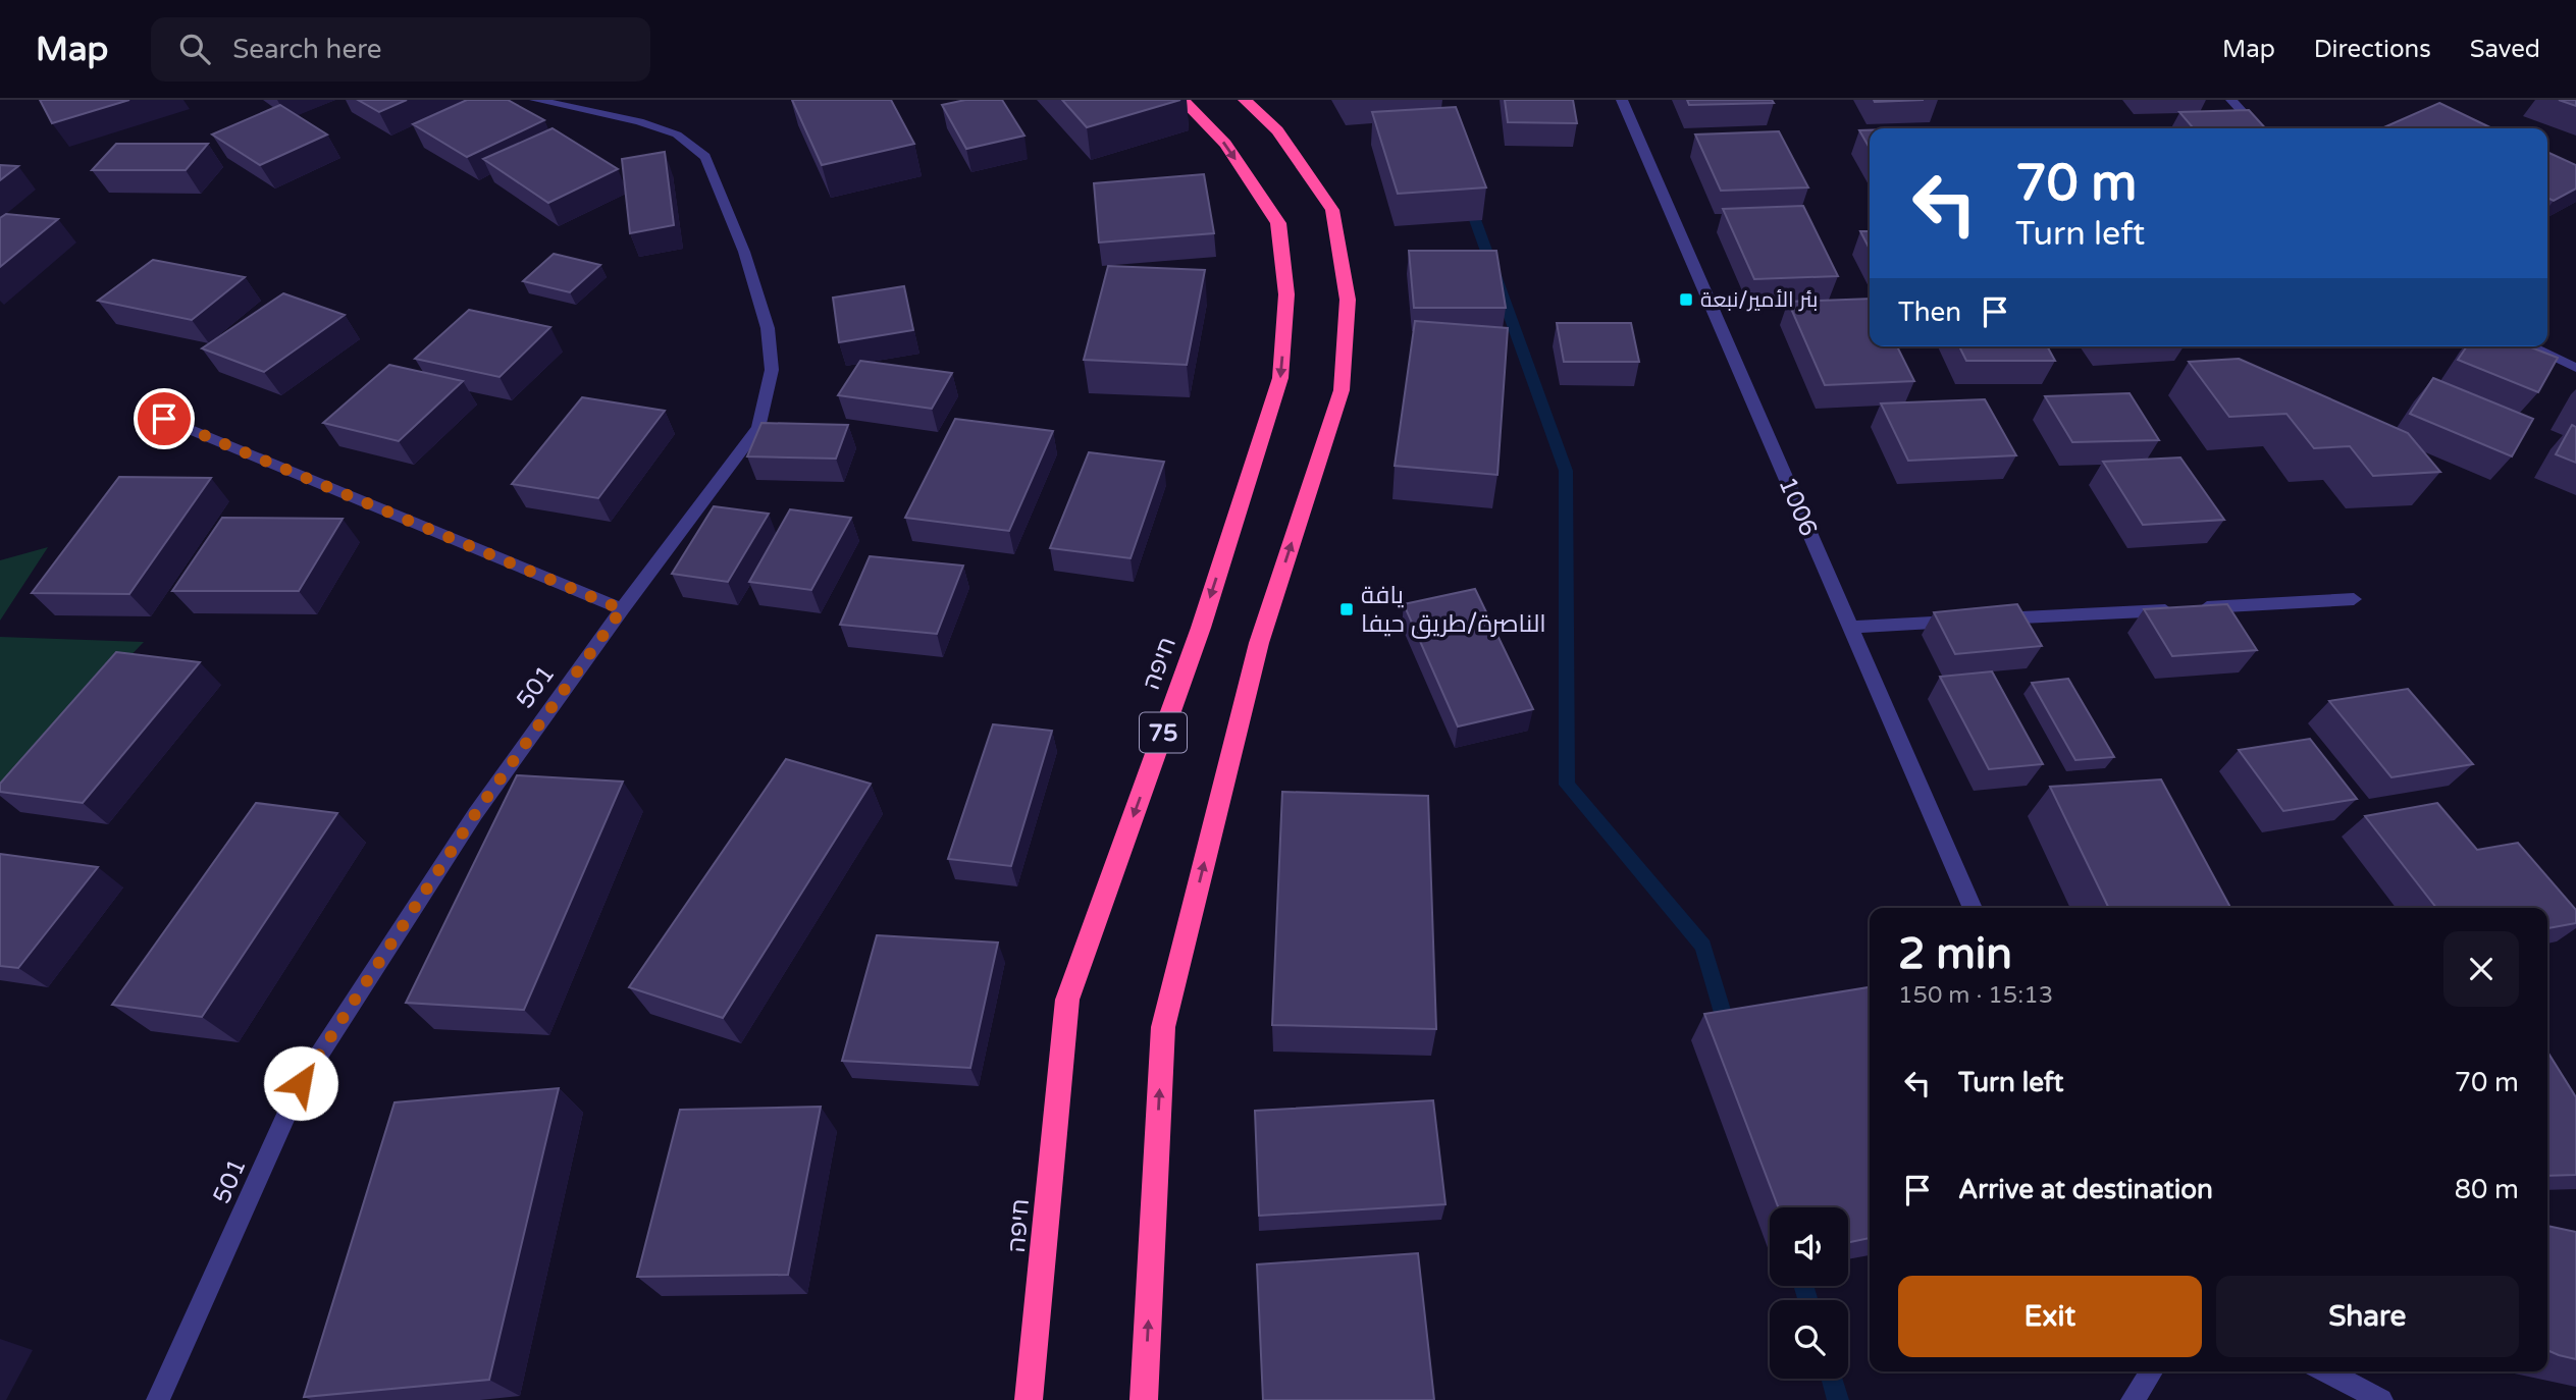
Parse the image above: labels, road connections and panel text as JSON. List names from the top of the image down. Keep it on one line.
{"streets":{"highway":["חיפה","75"],"street":["1006","501"]},"places":{"transit":["بئر الأمير/نبعة","يافة الناصرة/طريق حيفا"]},"page":{"header":"Map","search":"Search here","nav":["Map","Directions","Saved"],"turn":["70 m","Turn left"],"then":"Then","heading":["2 min","150 m · 15:13"],"list":[{"name":"Turn left","value":"70 m"},{"name":"Arrive at destination","value":"80 m"}],"buttons":["Exit","Share"]}}
